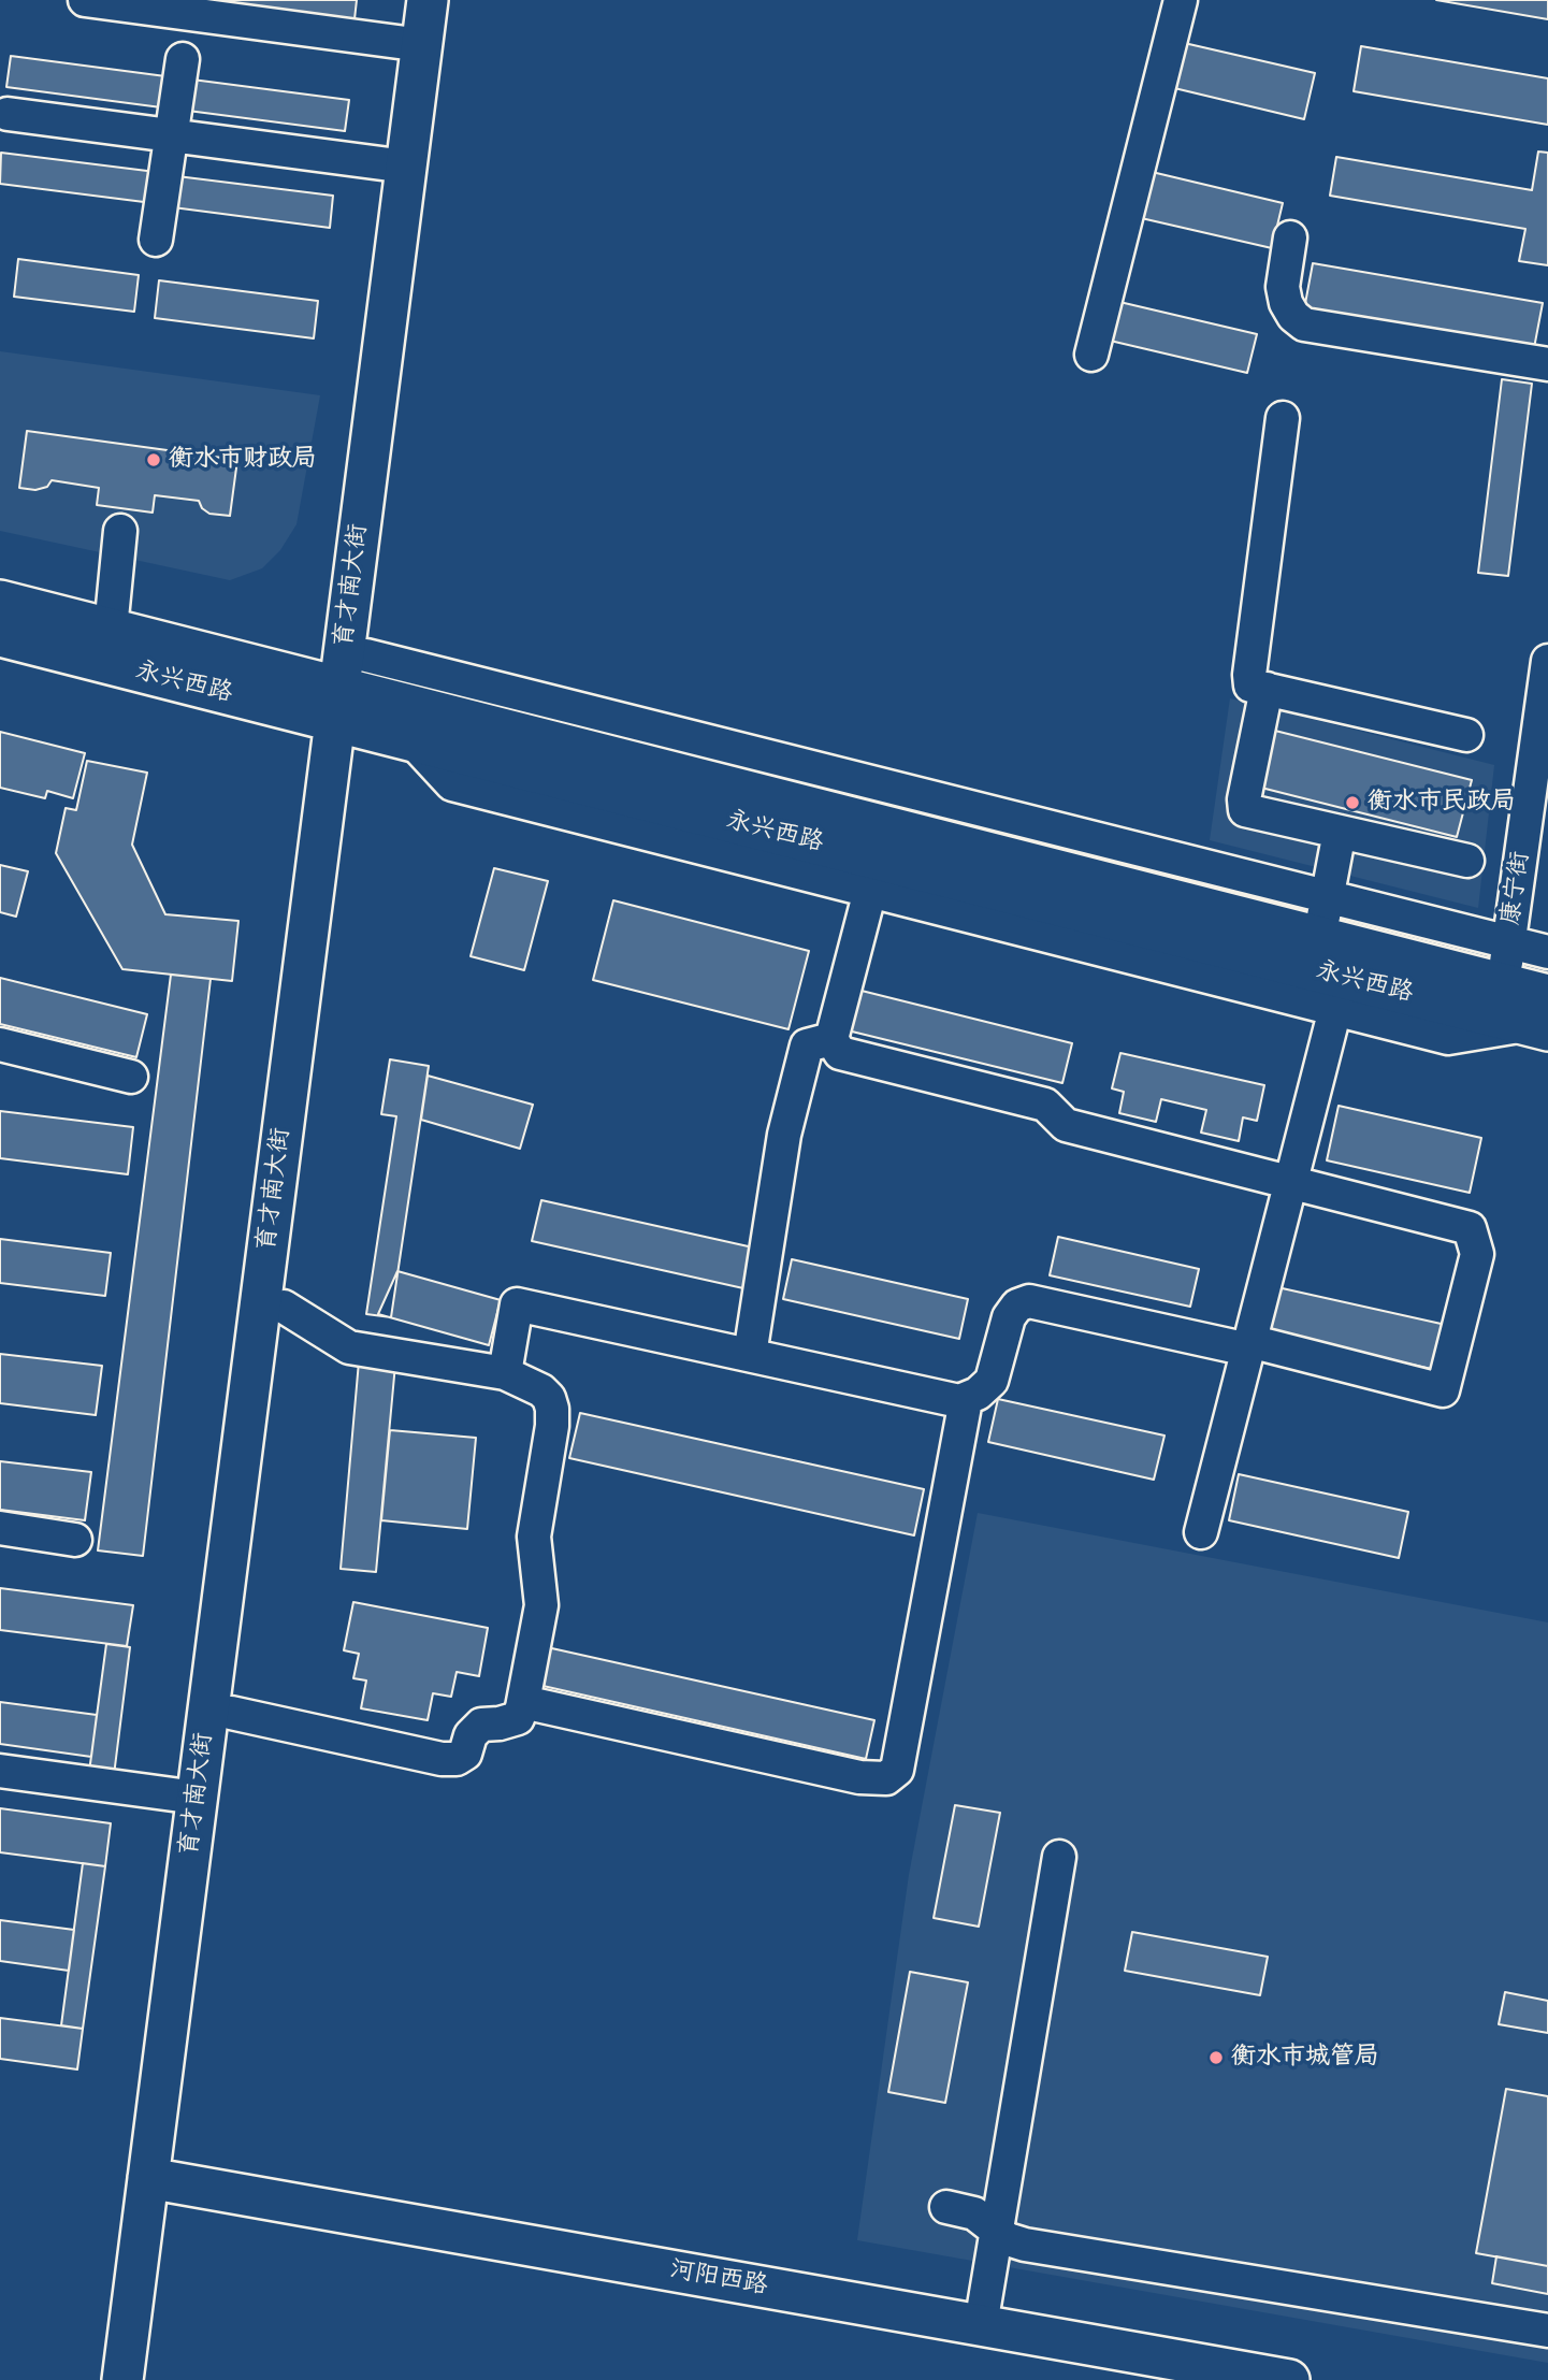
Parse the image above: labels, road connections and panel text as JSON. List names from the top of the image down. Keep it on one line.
{"streets":{"main road":["育才南大街","永兴西路","河阳西路"],"street":["康宁街"]},"crossings":[["育才南大街","永兴西路"],["育才南大街","河阳西路"],["永兴西路","康宁街"]],"places":["衡水市财政局","衡水市民政局","衡水市城管局"]}
